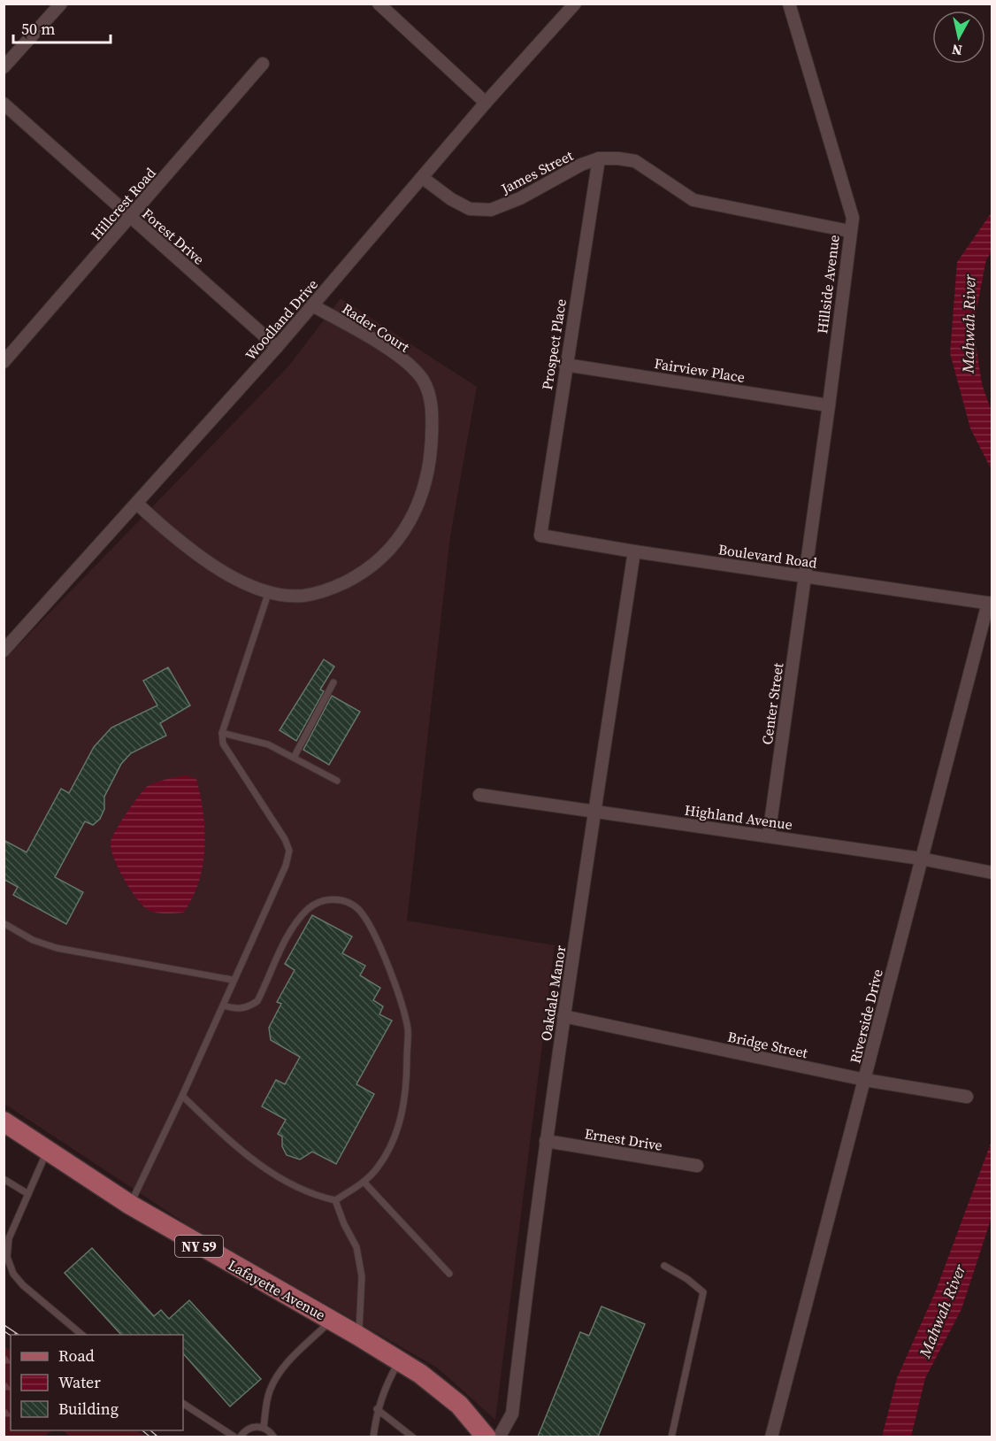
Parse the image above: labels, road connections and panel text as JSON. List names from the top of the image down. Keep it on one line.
{"streets":{"main road":["NY 59","Lafayette Avenue"],"street":["James Street","Hillcrest Road","Forest Drive","Hillside Avenue","Woodland Drive","Rader Court","Prospect Place","Fairview Place","Boulevard Road","Center Street","Highland Avenue","Oakdale Manor","Riverside Drive","Bridge Street","Ernest Drive"]},"crossings":[["James Street","Hillside Avenue"],["James Street","Woodland Drive"],["James Street","Prospect Place"],["Hillcrest Road","Forest Drive"],["Forest Drive","Woodland Drive"],["Hillside Avenue","Fairview Place"],["Hillside Avenue","Boulevard Road"],["Hillside Avenue","Center Street"],["Woodland Drive","Rader Court"],["Prospect Place","Fairview Place"],["Prospect Place","Boulevard Road"],["Boulevard Road","Center Street"],["Boulevard Road","Oakdale Manor"],["Boulevard Road","Riverside Drive"],["Center Street","Highland Avenue"],["Highland Avenue","Oakdale Manor"],["Highland Avenue","Riverside Drive"],["Oakdale Manor","Bridge Street"],["Oakdale Manor","Ernest Drive"],["Riverside Drive","Bridge Street"]],"water":["Mahwah River"],"legend":["Road","Water","Building"],"scale_bar":"50 m","north":"bottom"}
